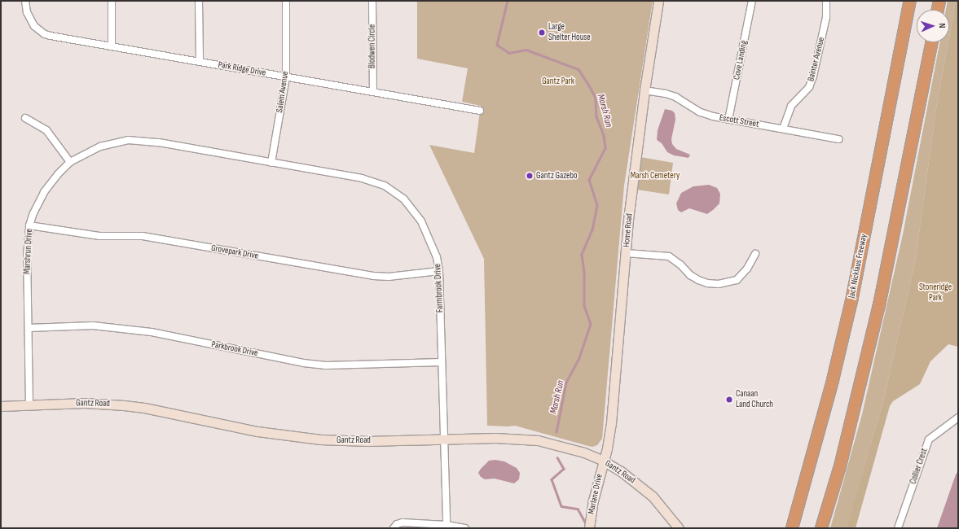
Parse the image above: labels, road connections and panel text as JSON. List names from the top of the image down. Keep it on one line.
{"streets":{"highway":["Jack Nicklaus Freeway"],"main road":["Home Road","Gantz Road","Marlane Drive"],"street":["Blodwen Circle","Bainter Avenue","Cove Landing","Park Ridge Drive","Salem Avenue","Escott Street","Marshrun Drive","Grovepark Drive","Farmbrook Drive","Parkbrook Drive","Collier Crest"]},"crossings":[["Blodwen Circle","Park Ridge Drive"],["Bainter Avenue","Escott Street"],["Cove Landing","Escott Street"],["Park Ridge Drive","Salem Avenue"],["Salem Avenue","Farmbrook Drive"],["Escott Street","Home Road"],["Home Road","Gantz Road"],["Home Road","Marlane Drive"],["Marshrun Drive","Grovepark Drive"],["Marshrun Drive","Farmbrook Drive"],["Marshrun Drive","Parkbrook Drive"],["Marshrun Drive","Gantz Road"],["Grovepark Drive","Farmbrook Drive"],["Farmbrook Drive","Parkbrook Drive"],["Farmbrook Drive","Gantz Road"],["Gantz Road","Marlane Drive"]],"water":["Marsh Run"],"parks":["Gantz Park","Marsh Cemetery","Stoneridge Park"],"places":["Large Shelter House","Gantz Gazebo","Canaan Land Church"],"north":"right"}
